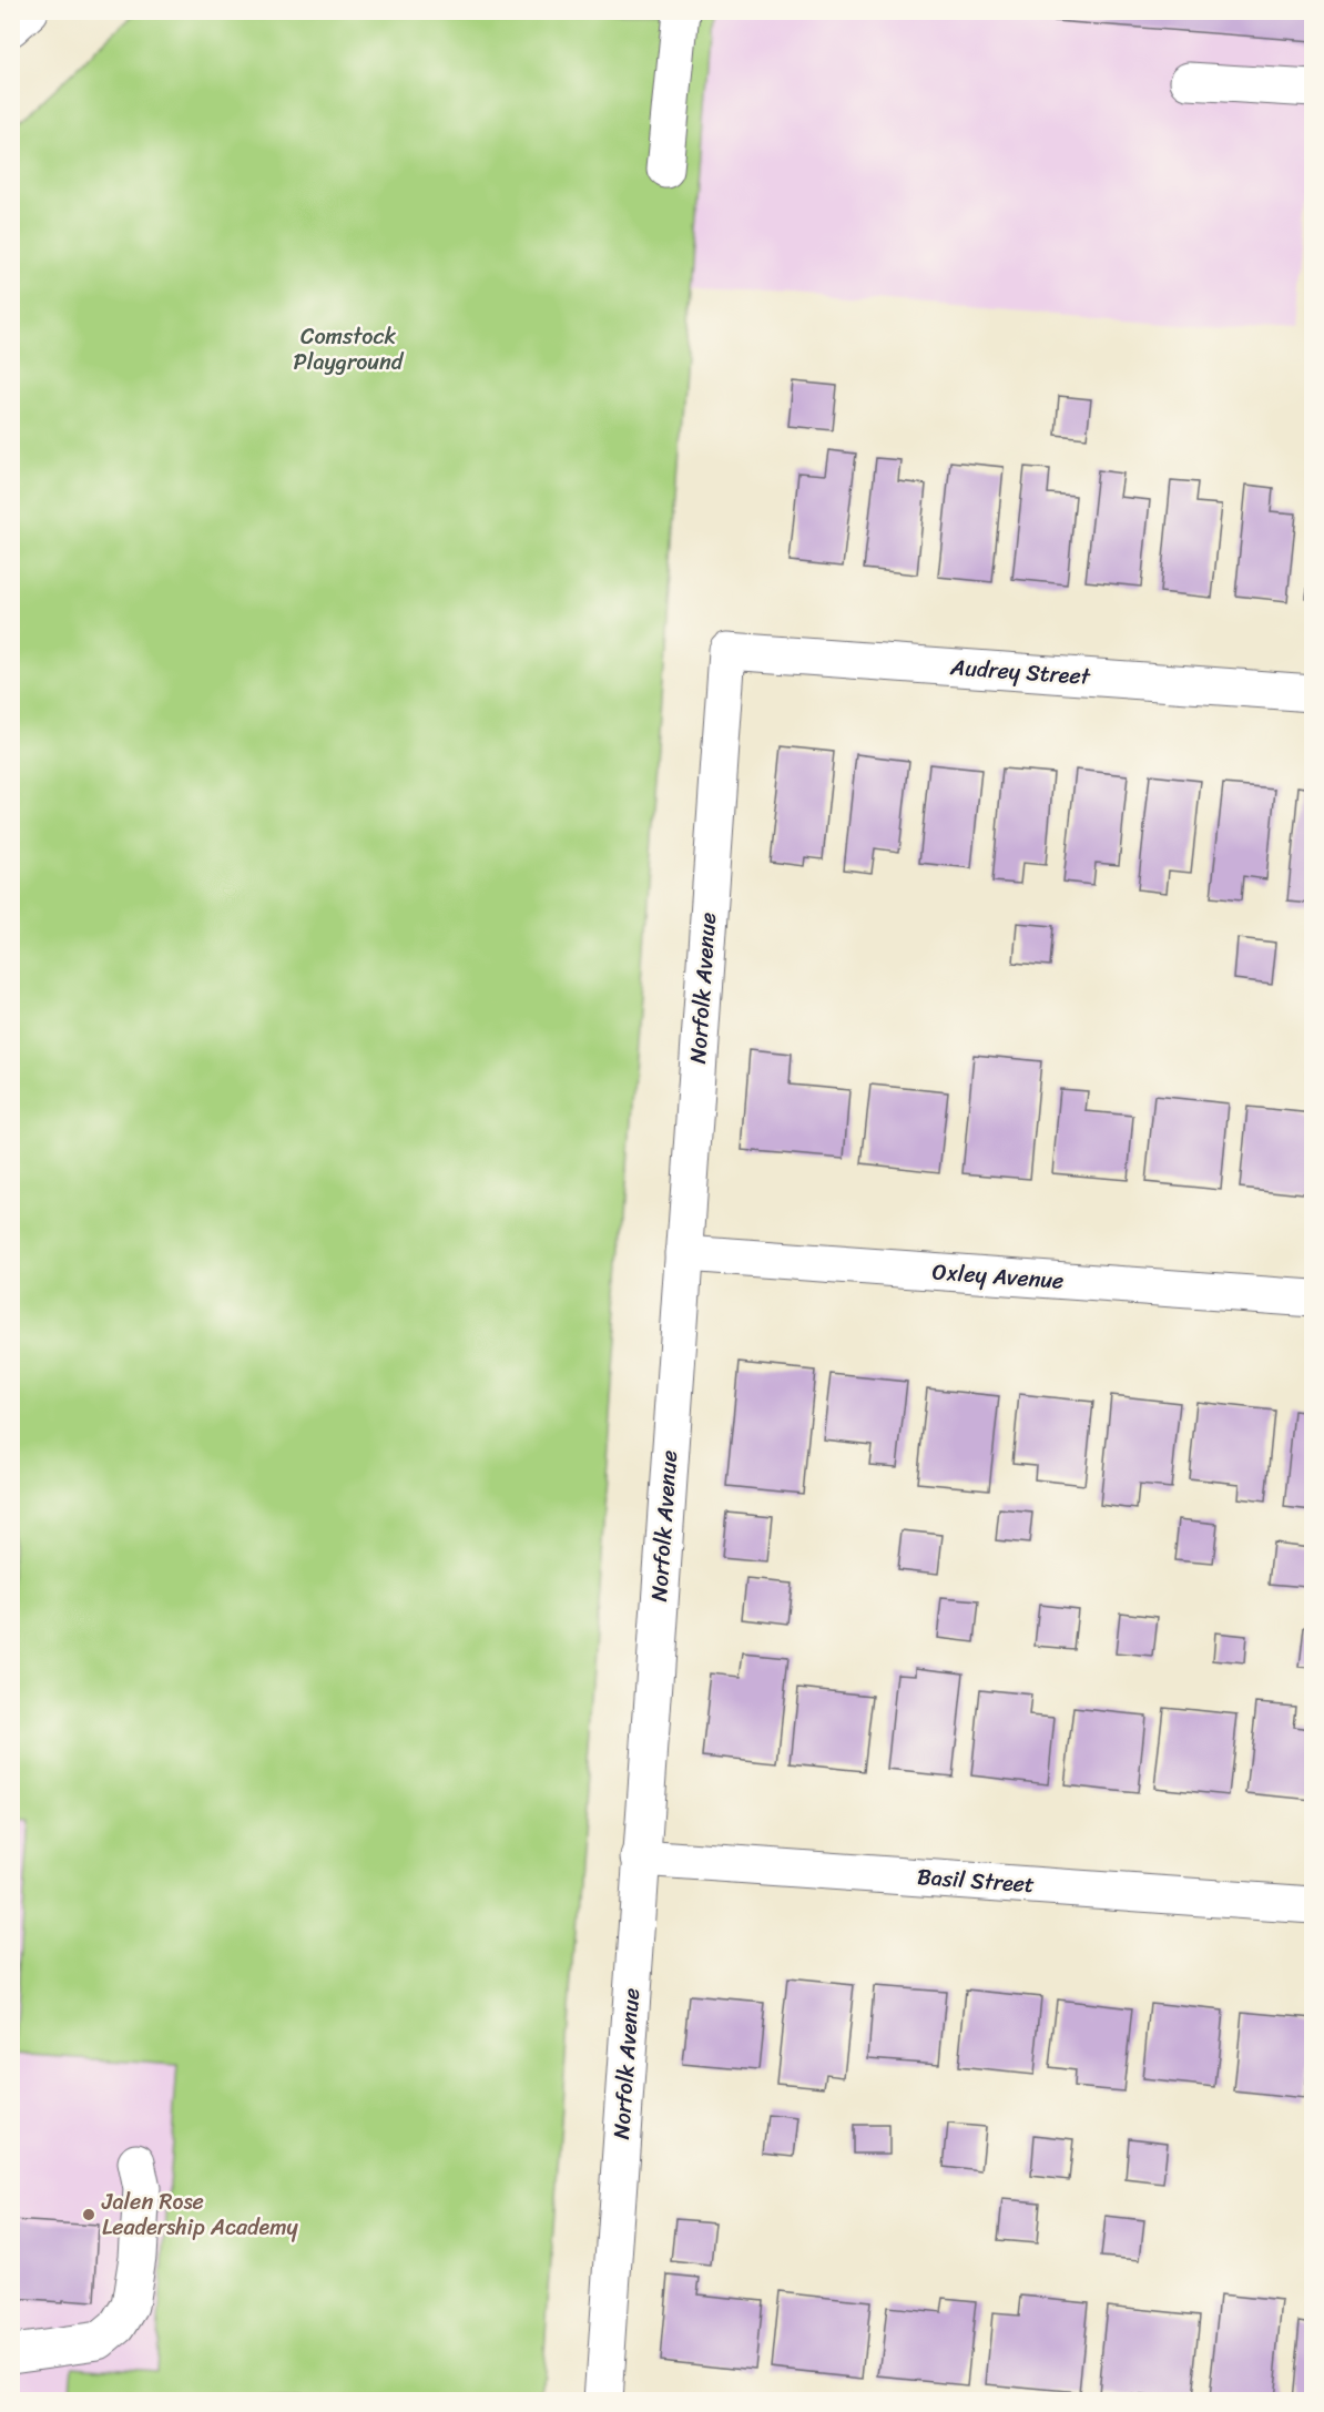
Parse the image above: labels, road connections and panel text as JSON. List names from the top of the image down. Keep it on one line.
{"streets":{"street":["Audrey Street","Norfolk Avenue","Oxley Avenue","Basil Street"]},"crossings":[["Audrey Street","Norfolk Avenue"],["Norfolk Avenue","Oxley Avenue"],["Norfolk Avenue","Basil Street"]],"parks":["Comstock Playground"],"places":["Jalen Rose Leadership Academy"]}
